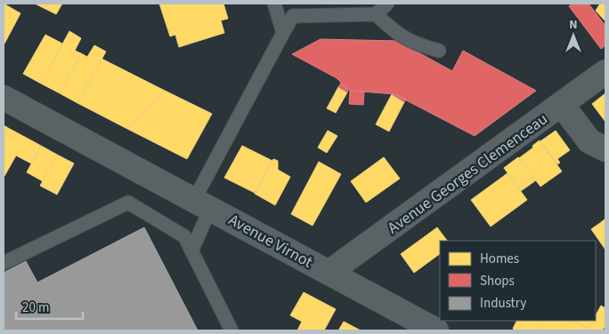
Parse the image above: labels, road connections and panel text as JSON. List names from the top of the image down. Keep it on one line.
{"streets":{"street":["Avenue Georges Clemenceau","Avenue Virnot"]},"crossings":[["Avenue Georges Clemenceau","Avenue Virnot"]],"legend":["Homes","Shops","Industry"],"scale_bar":"20 m","north":"top"}
